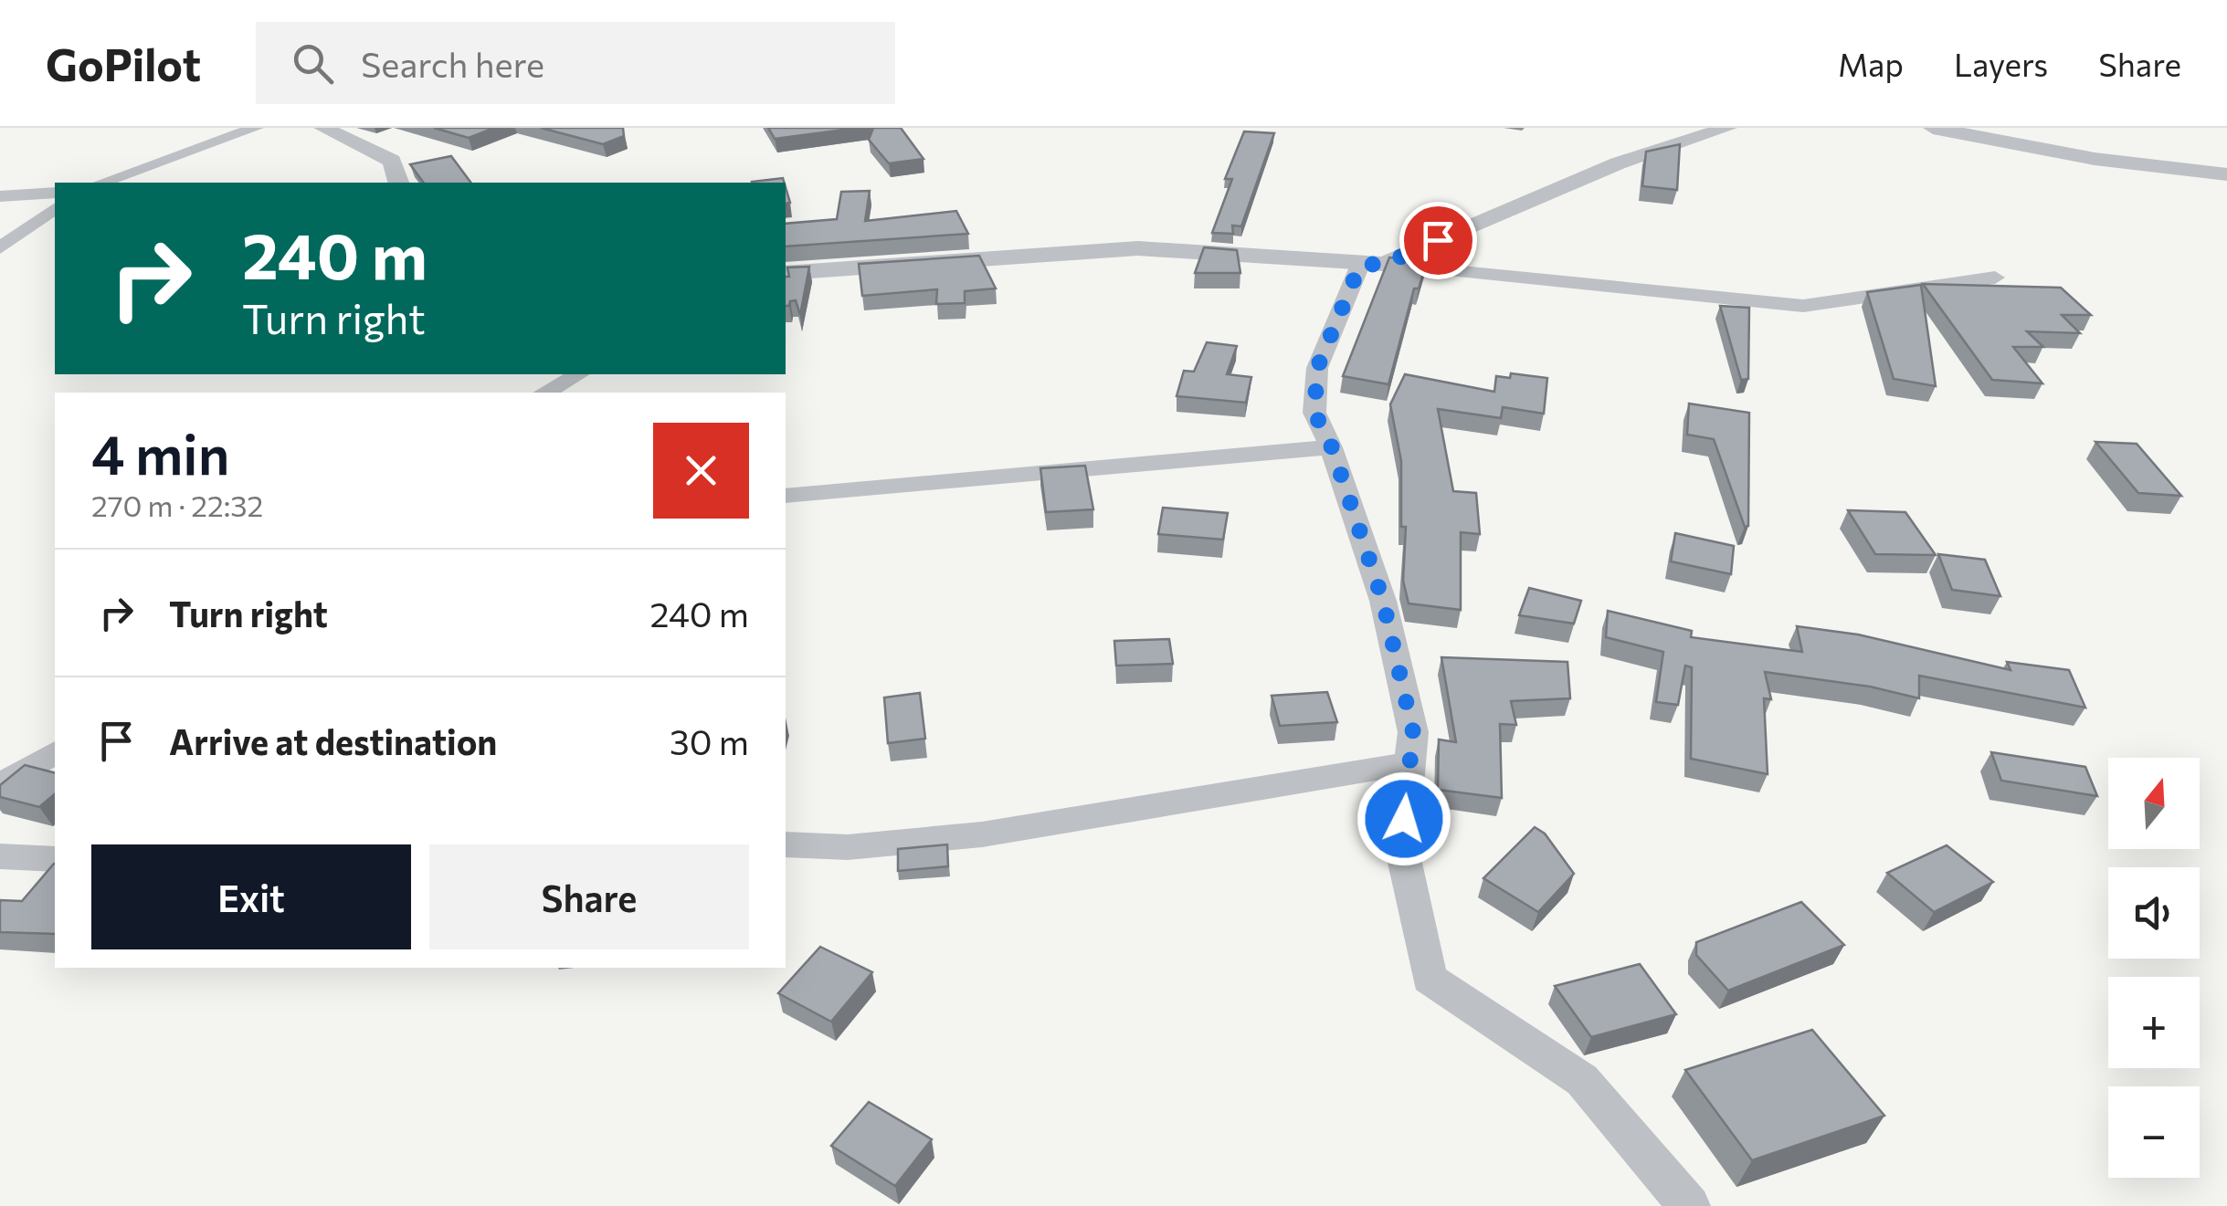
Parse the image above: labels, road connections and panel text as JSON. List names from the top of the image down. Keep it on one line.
{"north":"top","page":{"header":"GoPilot","search":"Search here","nav":["Map","Layers","Share"],"turn":["240 m","Turn right"],"heading":["4 min","270 m · 22:32"],"list":[{"name":"Turn right","value":"240 m"},{"name":"Arrive at destination","value":"30 m"}],"map_buttons":["+","−"],"buttons":["Exit","Share"]}}
